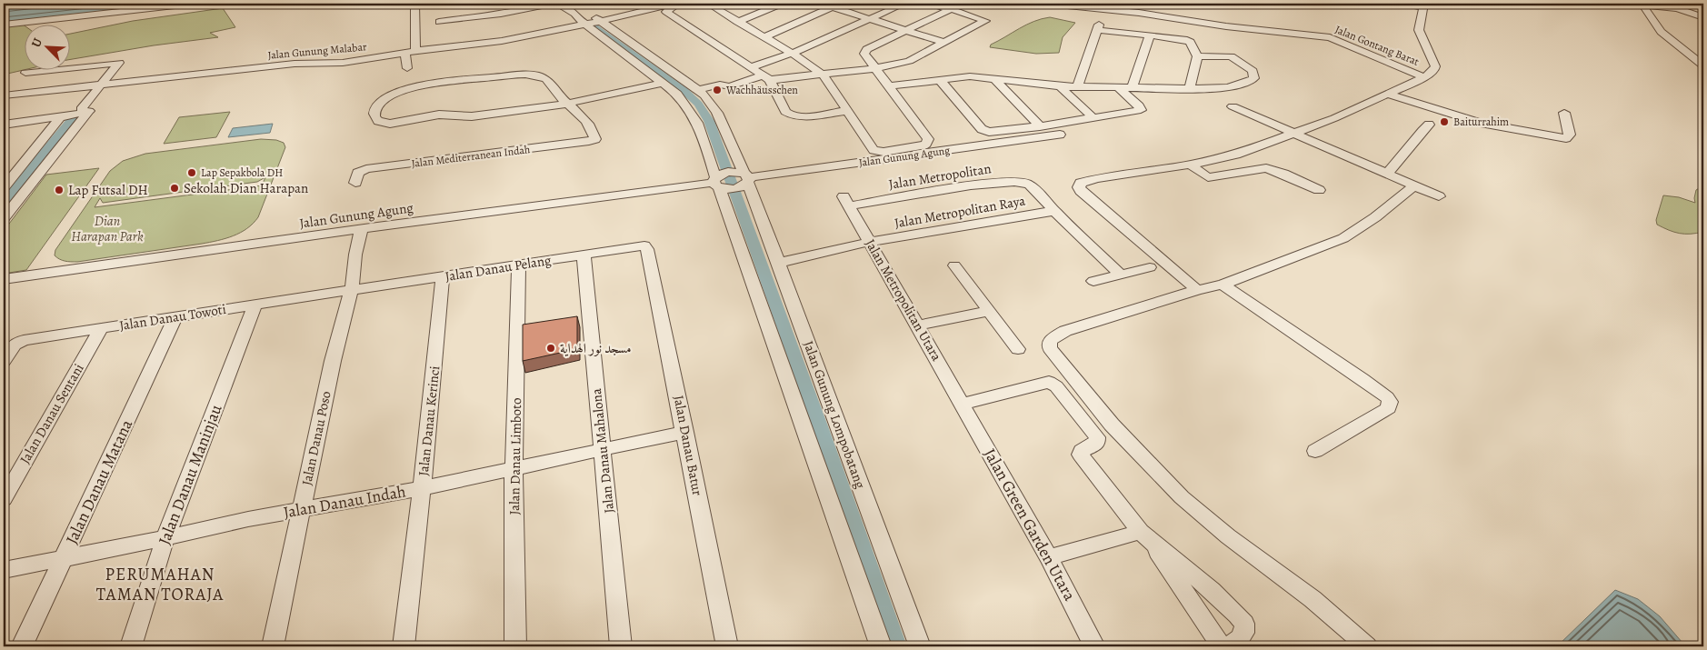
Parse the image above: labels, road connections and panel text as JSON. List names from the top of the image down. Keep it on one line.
{"streets":{"street":["Jalan Gontang Barat","Jalan Gunung Malabar","Jalan Mediterranean Indah","Jalan Gunung Agung","Jalan Metropolitan","Jalan Metropolitan Raya","Jalan Danau Pelang","Jalan Metropolitan Utara","Jalan Danau Towoti","Jalan Danau Sentani","Jalan Gunung Lompobatang","Jalan Danau Kerinci","Jalan Danau Poso","Jalan Danau Batur","Jalan Danau Mahalona","Jalan Danau Limboto","Jalan Danau Maninjau","Jalan Danau Matana","Jalan Danau Indah","Jalan Green Garden Utara"]},"crossings":[["Jalan Gunung Agung","Jalan Gunung Lompobatang"],["Jalan Gunung Agung","Jalan Danau Poso"],["Jalan Metropolitan","Jalan Metropolitan Raya"],["Jalan Metropolitan","Jalan Metropolitan Utara"],["Jalan Metropolitan Raya","Jalan Metropolitan Utara"],["Jalan Metropolitan Raya","Jalan Gunung Lompobatang"],["Jalan Danau Pelang","Jalan Danau Towoti"],["Jalan Danau Pelang","Jalan Danau Kerinci"],["Jalan Danau Pelang","Jalan Danau Poso"],["Jalan Danau Pelang","Jalan Danau Batur"],["Jalan Danau Pelang","Jalan Danau Mahalona"],["Jalan Danau Pelang","Jalan Danau Limboto"],["Jalan Metropolitan Utara","Jalan Green Garden Utara"],["Jalan Danau Towoti","Jalan Danau Sentani"],["Jalan Danau Towoti","Jalan Danau Poso"],["Jalan Danau Towoti","Jalan Danau Maninjau"],["Jalan Danau Towoti","Jalan Danau Matana"],["Jalan Danau Kerinci","Jalan Danau Indah"],["Jalan Danau Poso","Jalan Danau Indah"],["Jalan Danau Batur","Jalan Danau Indah"],["Jalan Danau Mahalona","Jalan Danau Indah"],["Jalan Danau Limboto","Jalan Danau Indah"],["Jalan Danau Maninjau","Jalan Danau Indah"],["Jalan Danau Matana","Jalan Danau Indah"]],"districts":["PERUMAHAN TAMAN TORAJA"],"parks":["Dian Harapan Park"],"places":["Wachhäusschen","Baiturrahim","Lap Sepakbola DH","Sekolah Dian Harapan","Lap Futsal DH","مسجد نور الهداية"],"north":"top left"}
